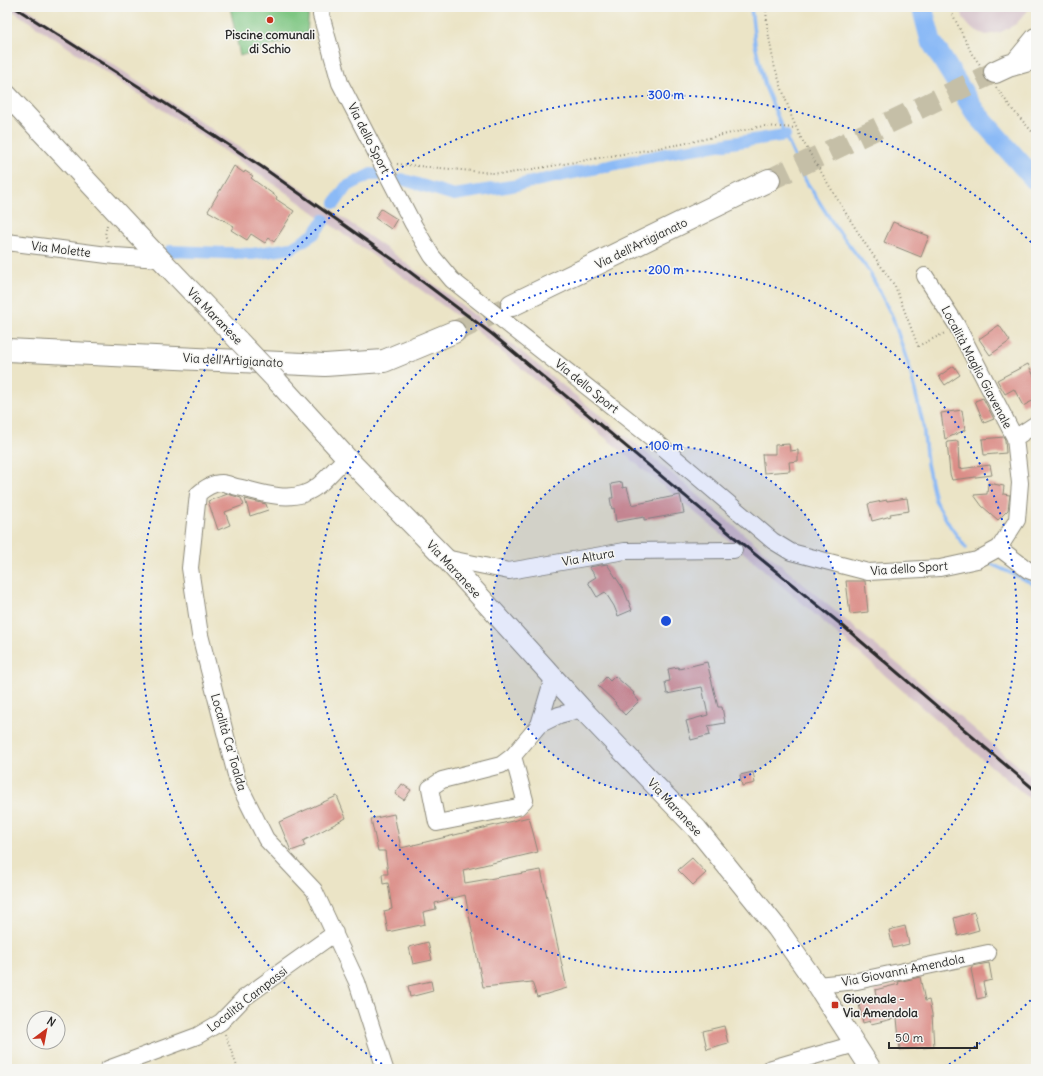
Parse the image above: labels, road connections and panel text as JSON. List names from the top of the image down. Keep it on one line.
{"streets":{"highway":["Via dell'Artigianato"],"main road":["Via Maranese"],"street":["Via dello Sport","Via Molette","Località Maglio Giavenale","Via Altura","Località Ca' Toalda","Via Giovanni Amendola","Località Campassi"]},"crossings":[["Via dello Sport","Località Maglio Giavenale"],["Via Molette","Via Maranese"],["Via Maranese","Via Altura"],["Via Maranese","Località Ca' Toalda"],["Via Maranese","Via Giovanni Amendola"],["Località Ca' Toalda","Località Campassi"]],"places":{"other":["Piscine comunali di Schio"],"transit":["Giovenale - Via Amendola"]},"scale_bar":"50 m","north":"top right","rings":["300 m","200 m","100 m"]}
